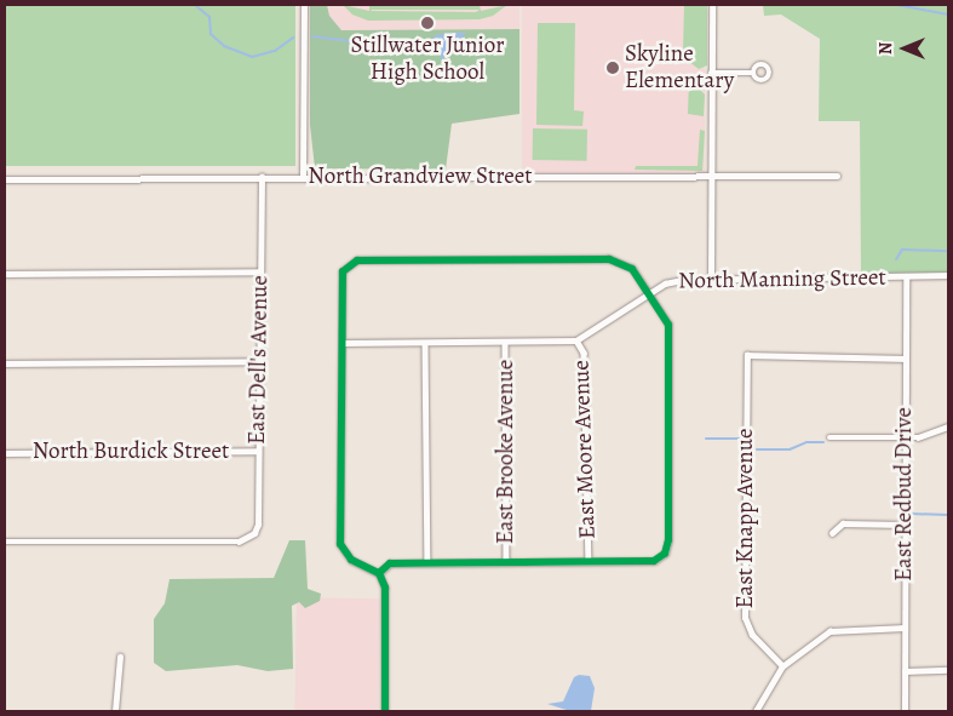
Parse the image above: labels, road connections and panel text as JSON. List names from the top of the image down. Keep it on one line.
{"streets":{"street":["North Grandview Street","North Manning Street","East Dell's Avenue","East Moore Avenue","North Burdick Street","East Brooke Avenue","East Redbud Drive","East Knapp Avenue"]},"crossings":[["North Grandview Street","East Dell's Avenue"],["North Manning Street","East Moore Avenue"],["North Manning Street","East Redbud Drive"],["East Dell's Avenue","North Burdick Street"],["East Redbud Drive","East Knapp Avenue"]],"places":["Stillwater Junior High School","Skyline Elementary"],"north":"left"}
